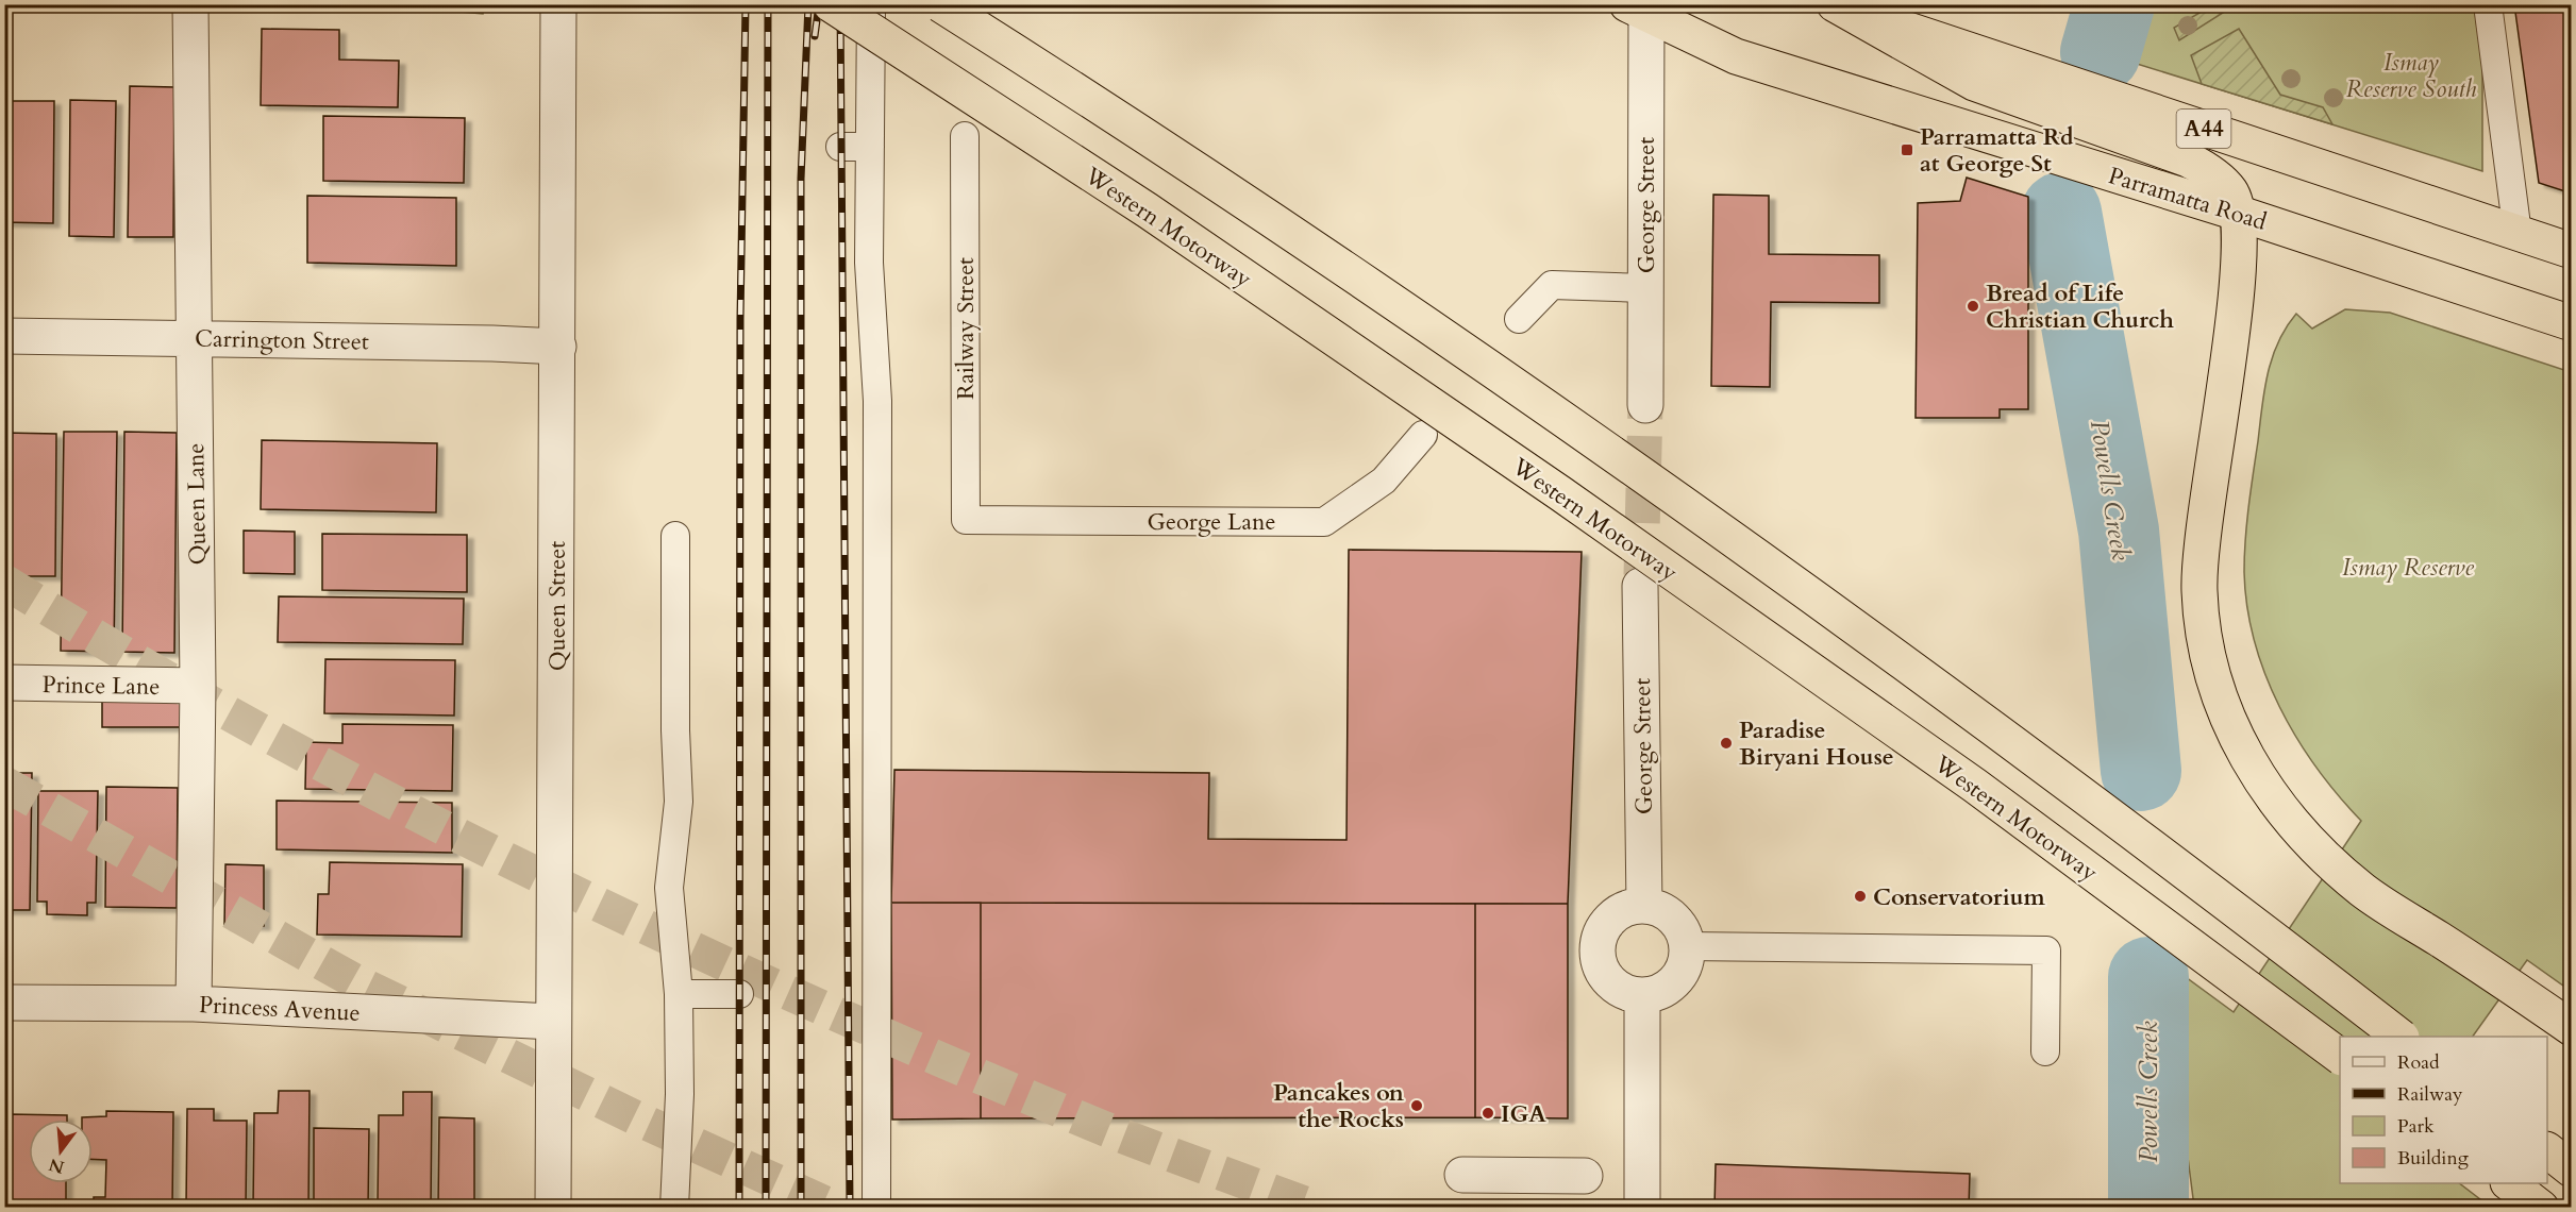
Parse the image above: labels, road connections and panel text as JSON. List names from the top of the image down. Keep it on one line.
{"streets":{"highway":["A44","Parramatta Road","Western Motorway"],"street":["George Street","Carrington Street","Queen Lane","Queen Street","Prince Lane","Princess Avenue"],"lane":["Railway Street","George Lane"]},"crossings":[["Parramatta Road","George Street"],["Railway Street","George Lane"],["Carrington Street","Queen Lane"],["Carrington Street","Queen Street"],["Queen Lane","Prince Lane"],["Queen Lane","Princess Avenue"],["Queen Street","Princess Avenue"]],"water":["Powells Creek"],"parks":["Ismay Reserve South","Ismay Reserve"],"places":{"transit":["Parramatta Rd at George St"],"other":["Bread of Life Christian Church","Paradise Biryani House","Conservatorium","Pancakes on the Rocks","IGA"]},"legend":["Road","Railway","Park","Building"],"north":"bottom"}
